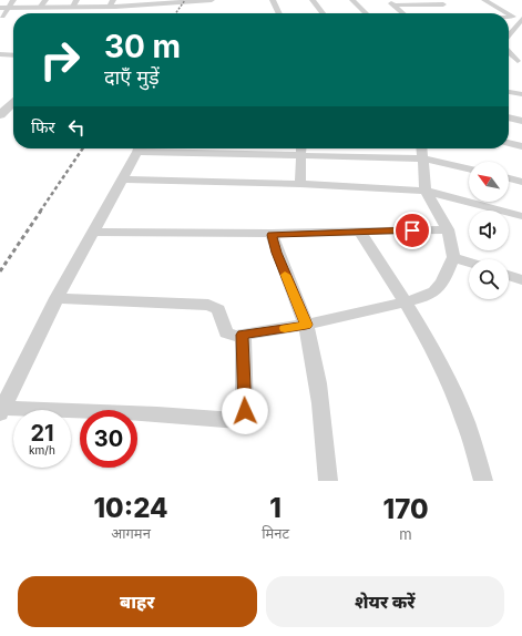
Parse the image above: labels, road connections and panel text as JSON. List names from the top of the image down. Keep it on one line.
{"north":"top left","page":{"turn":["30 m","दाएँ मुड़ें"],"then":"फिर","speed":"21 km/h","limit":"30","eta":["10:24","आगमन","1","मिनट","170","m"],"buttons":["बाहर","शेयर करें"]}}
